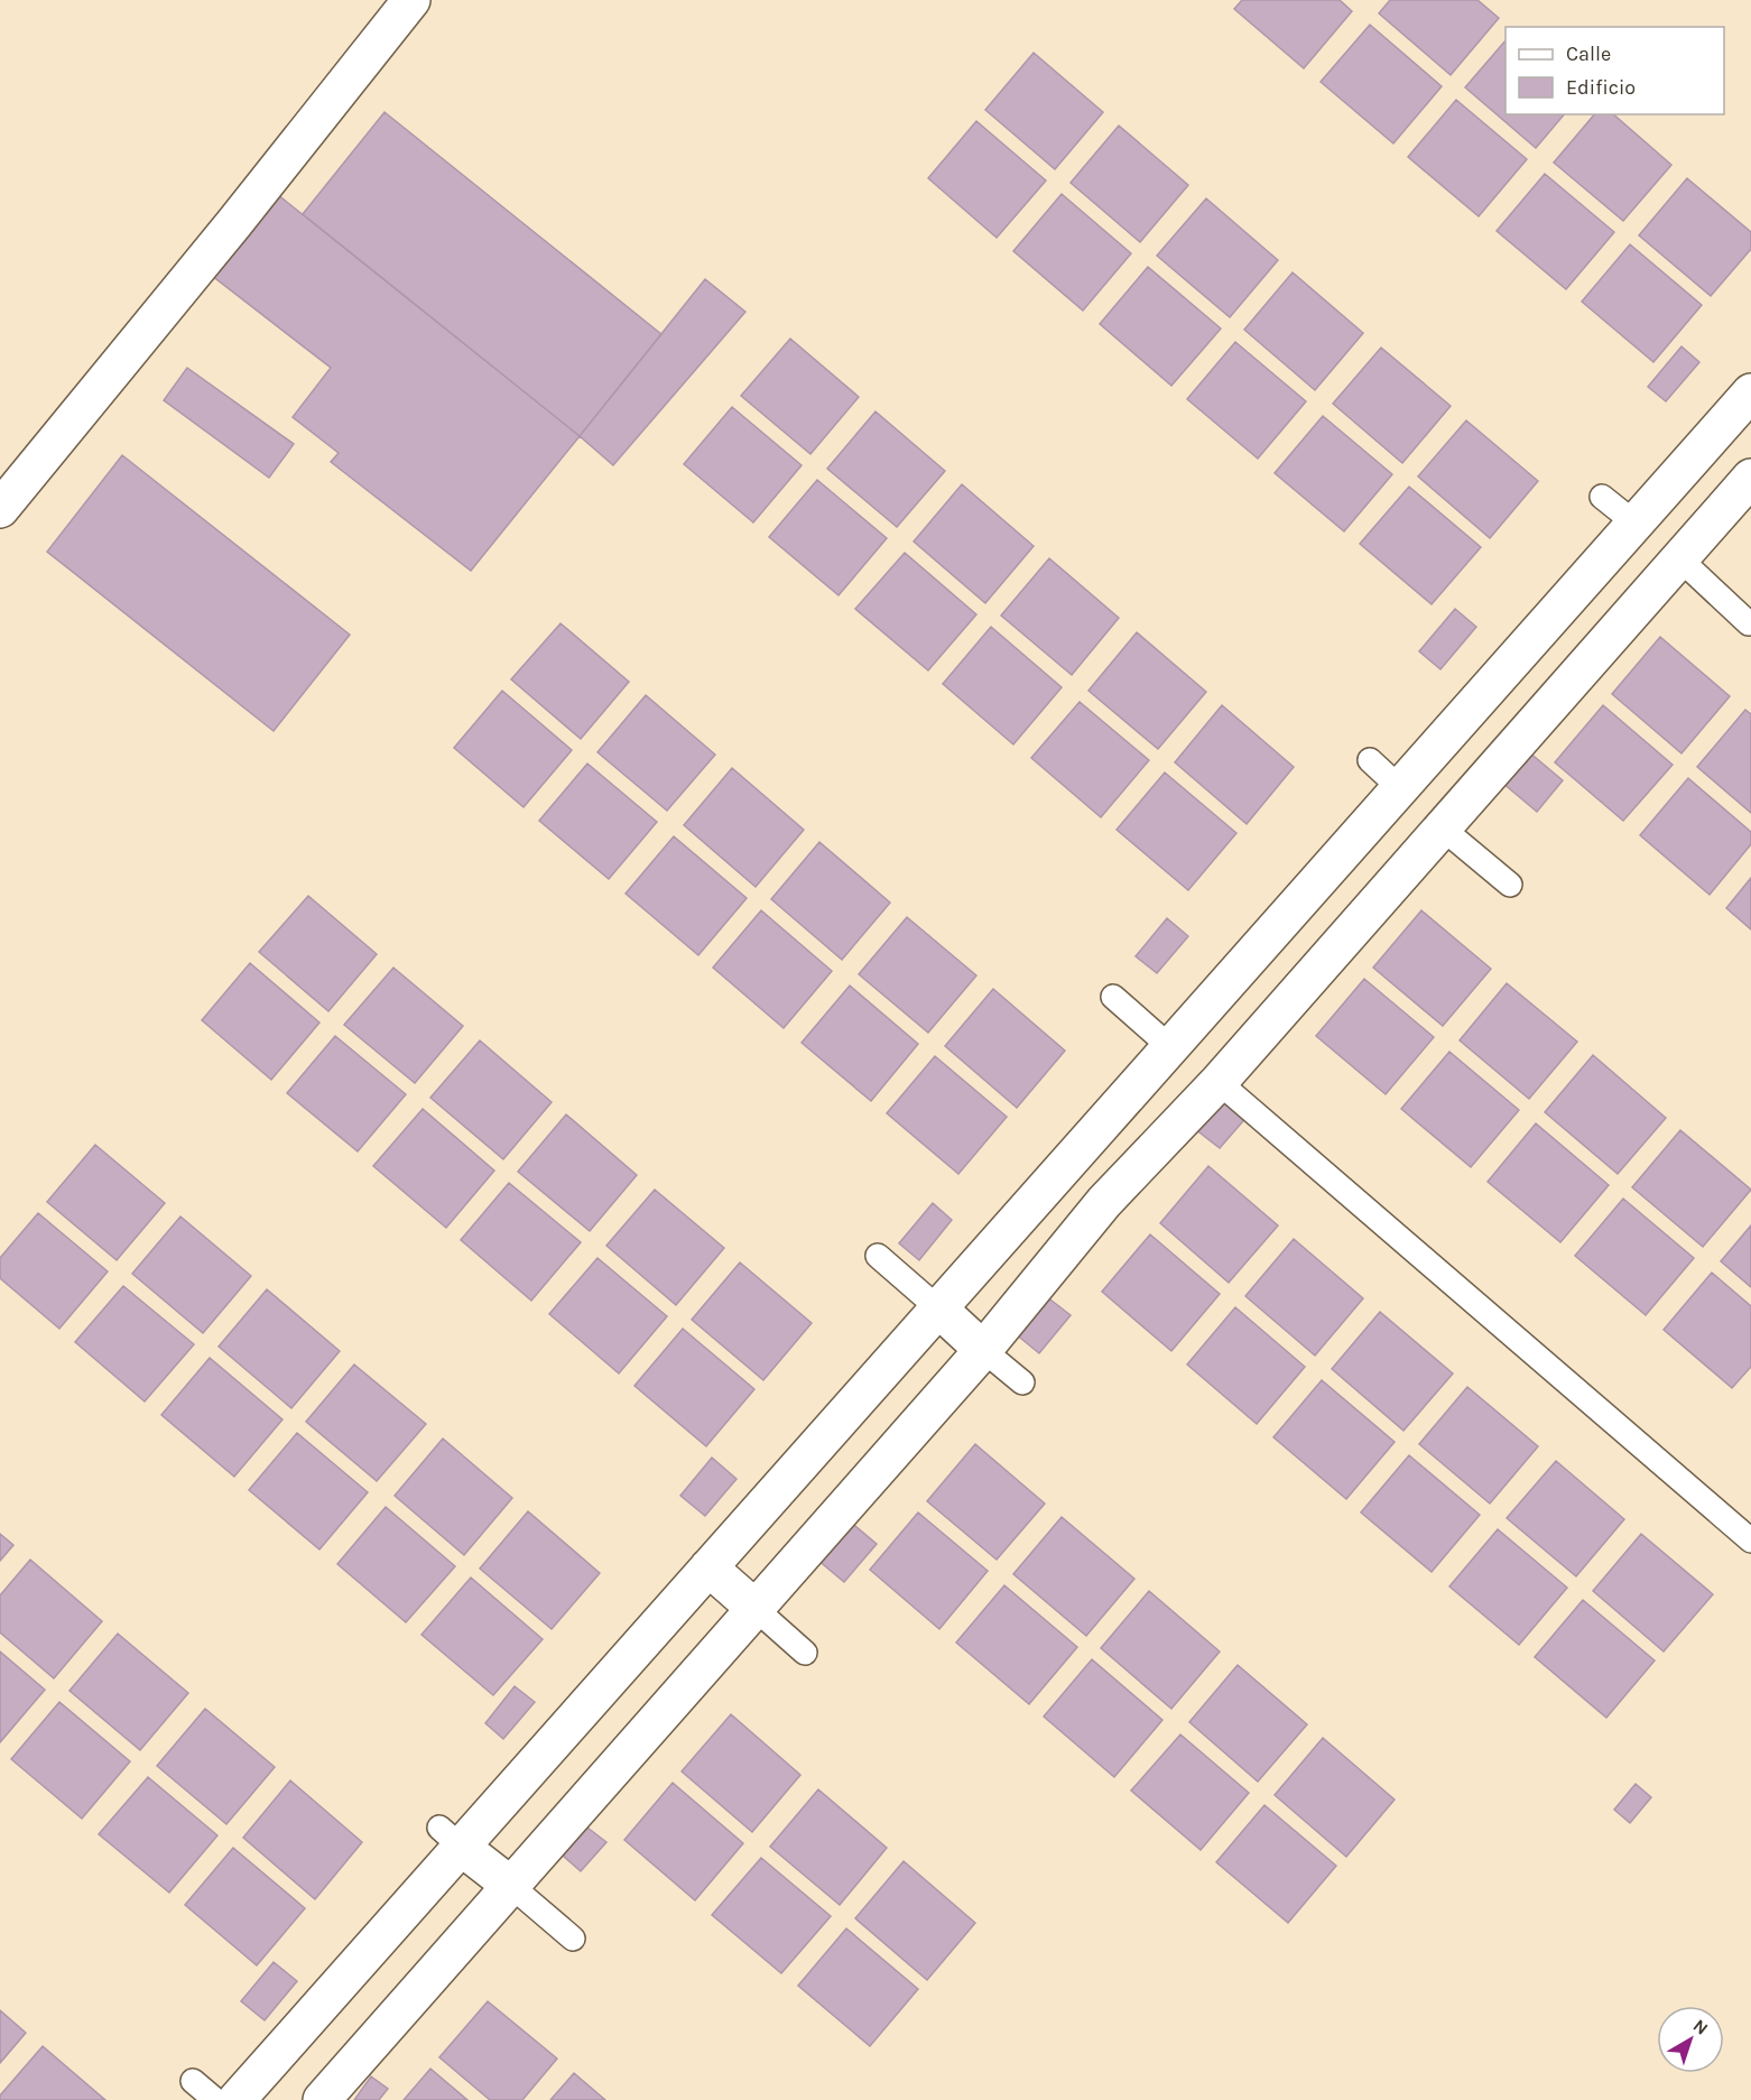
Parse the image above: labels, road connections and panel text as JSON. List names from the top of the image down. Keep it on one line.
{"legend":["Calle","Edificio"],"north":"top right"}
